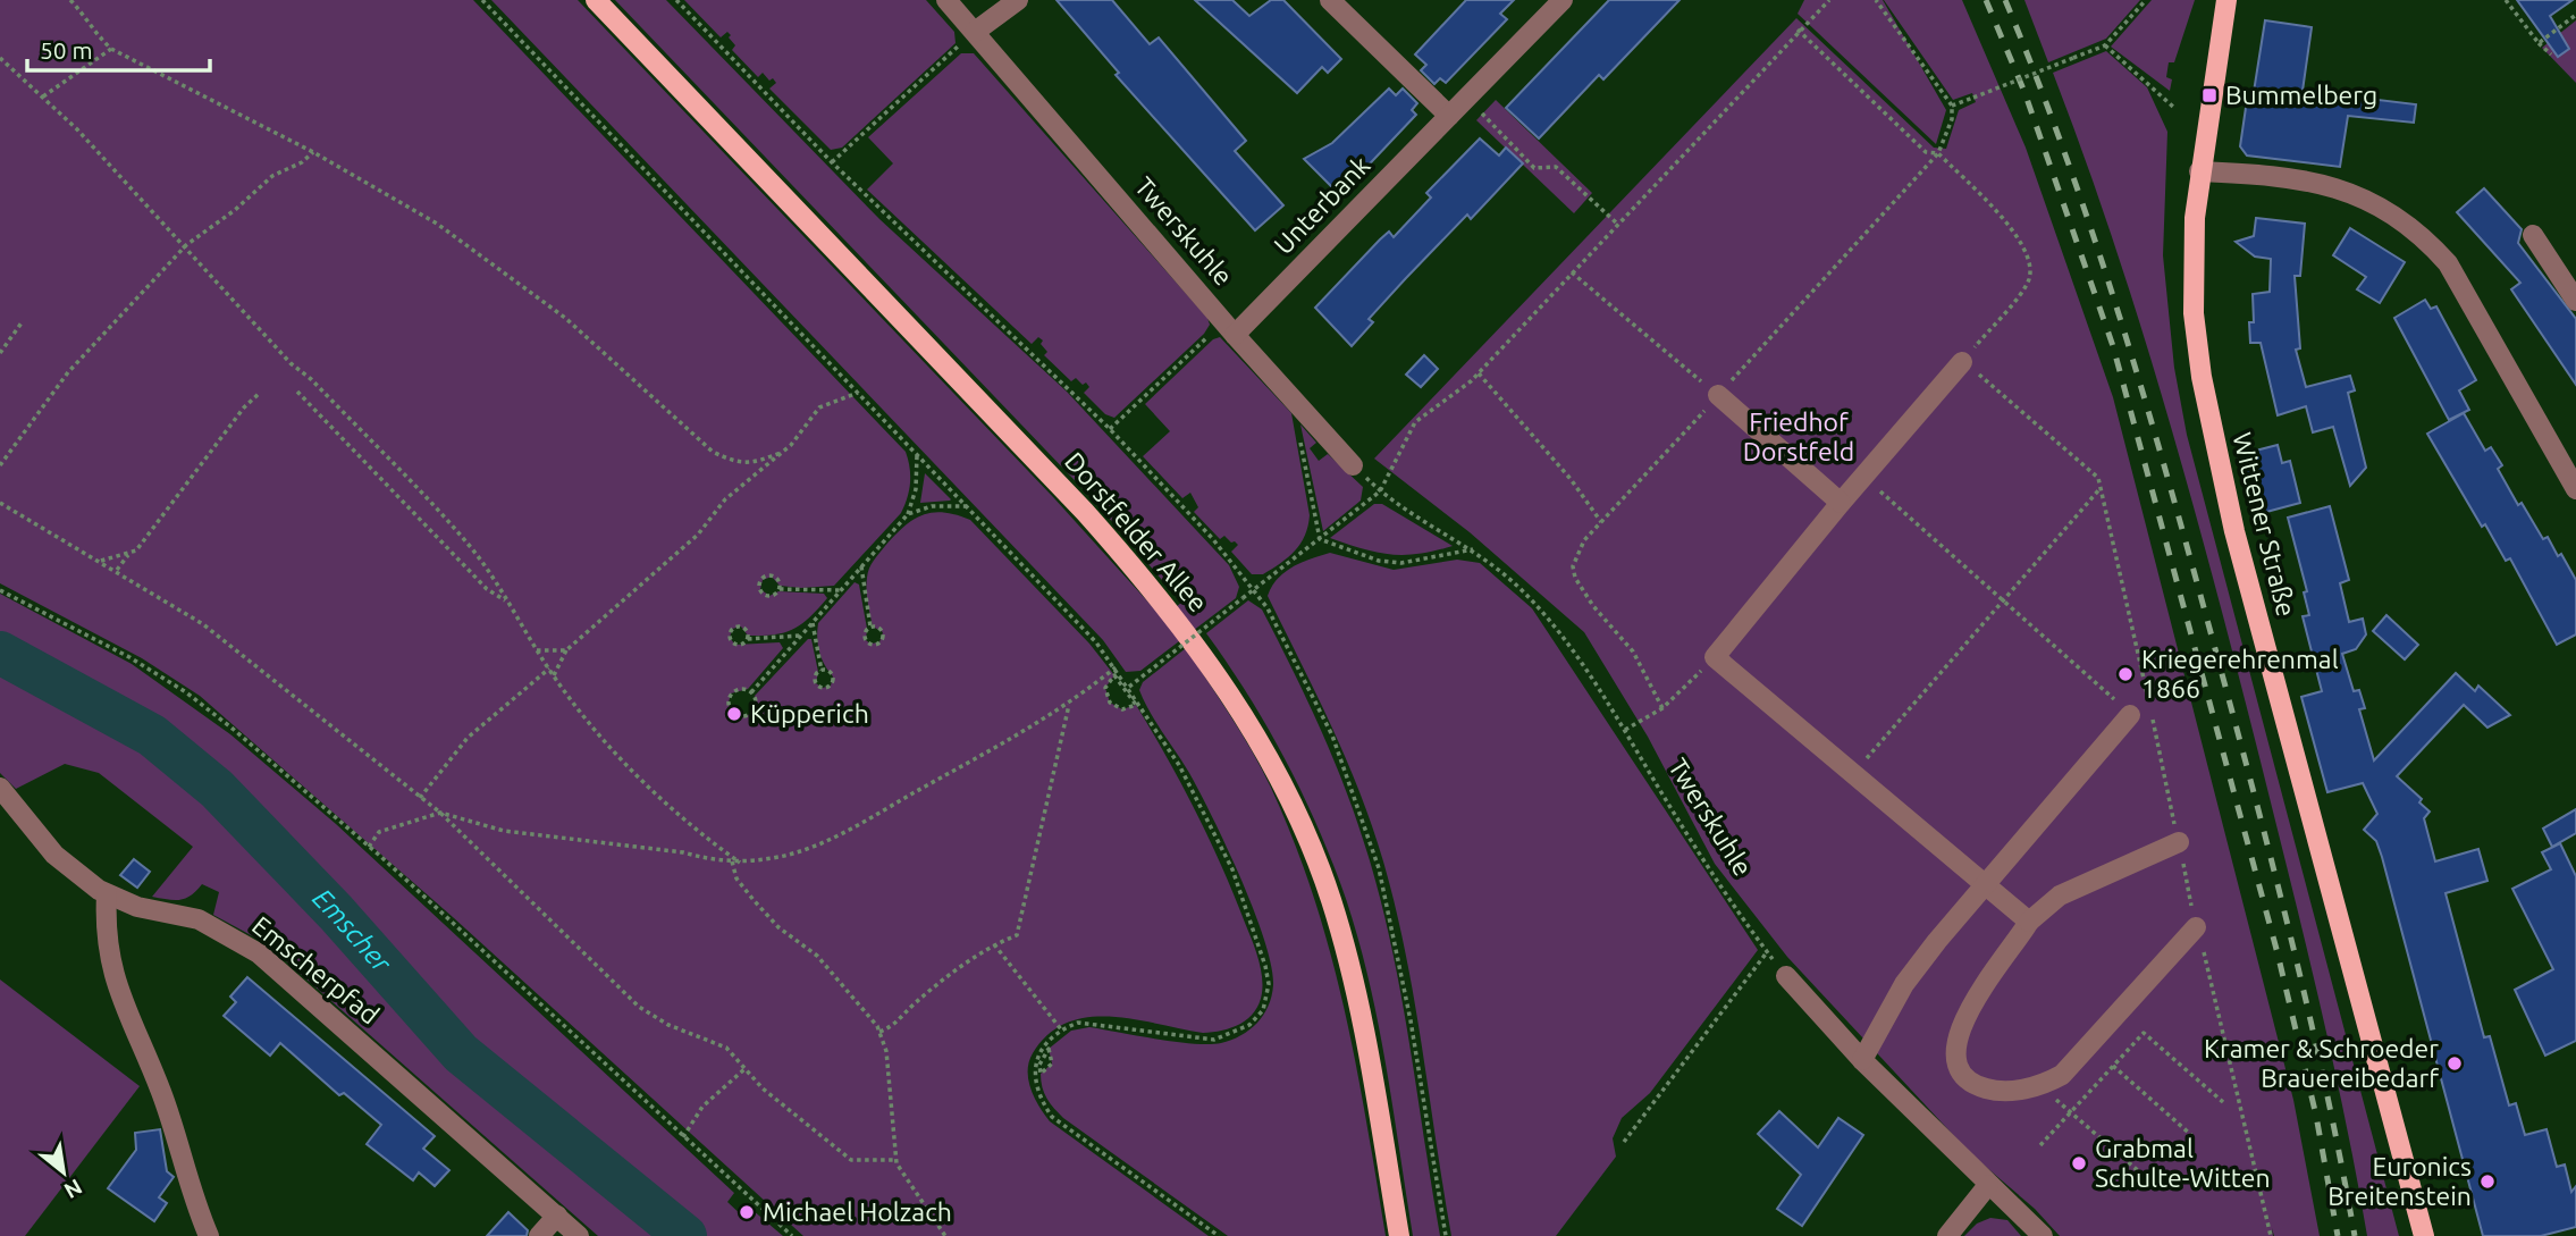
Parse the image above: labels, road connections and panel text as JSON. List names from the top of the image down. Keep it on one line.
{"streets":{"main road":["Wittener Straße","Dorstfelder Allee"],"street":["Unterbank","Twerskuhle","Emscherpfad"]},"crossings":[["Unterbank","Twerskuhle"]],"water":["Emscher"],"parks":["Friedhof Dorstfeld"],"places":{"transit":["Bummelberg"],"other":["Kriegerehrenmal 1866","Küpperich","Kramer & Schroeder Brauereibedarf","Grabmal Schulte-Witten","Euronics Breitenstein","Michael Holzach"]},"scale_bar":"50 m","north":"bottom right"}
